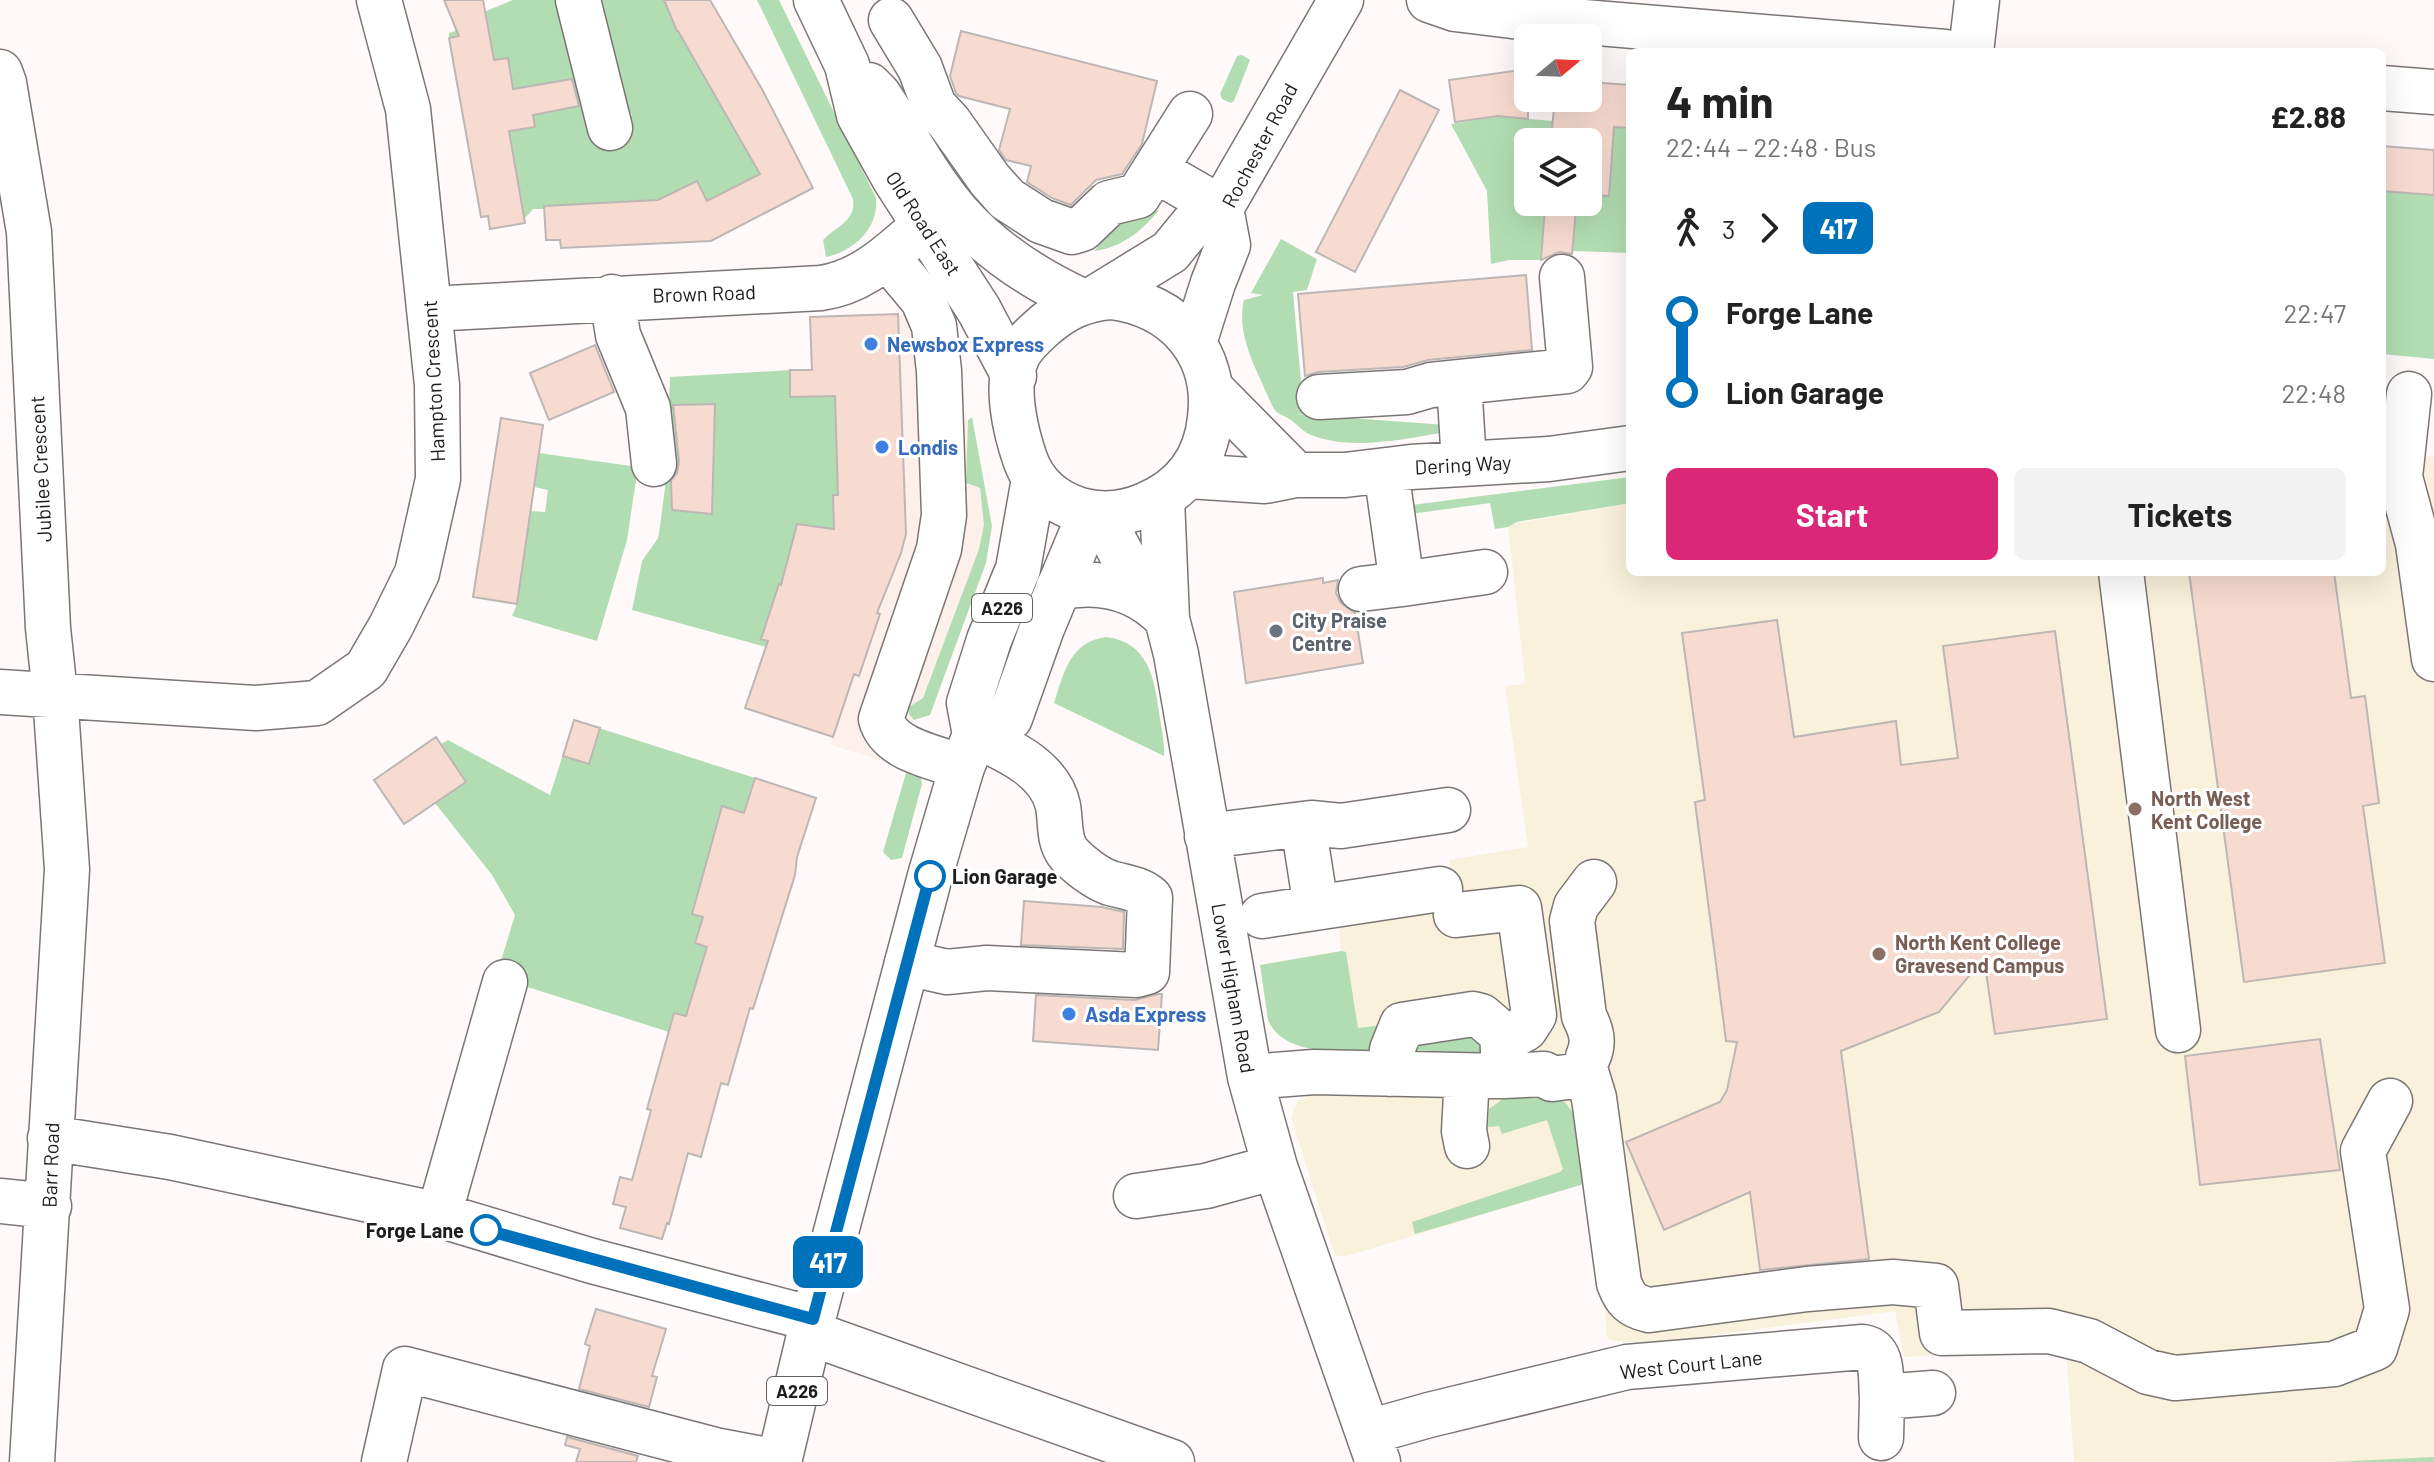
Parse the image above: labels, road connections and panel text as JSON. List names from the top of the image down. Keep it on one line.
{"streets":{"street":["Rochester Road","Old Road East","Brown Road","Hampton Crescent","Dering Way","Jubilee Crescent","A226","Lower Higham Road","Barr Road","West Court Lane"]},"crossings":[["Rochester Road","Old Road East"],["Rochester Road","Dering Way"],["Rochester Road","A226"],["Rochester Road","Lower Higham Road"],["Old Road East","Brown Road"],["Old Road East","Dering Way"],["Old Road East","A226"],["Old Road East","Lower Higham Road"],["Brown Road","Hampton Crescent"],["Hampton Crescent","Jubilee Crescent"],["Dering Way","A226"],["Dering Way","Lower Higham Road"],["Jubilee Crescent","Barr Road"],["A226","Lower Higham Road"],["Lower Higham Road","West Court Lane"]],"places":["Newsbox Express","Londis","City Praise Centre","North West Kent College","Lion Garage","North Kent College Gravesend Campus","Asda Express","Forge Lane"],"lines":["bus line 417"],"north":"right","page":{"on_map":"417","heading":["4 min","22:44 – 22:48 · Bus","£2.88"],"legs":["3","417"],"list":[{"name":"Forge Lane","value":"22:47"},{"name":"Lion Garage","value":"22:48"}],"buttons":["Start","Tickets"]}}
